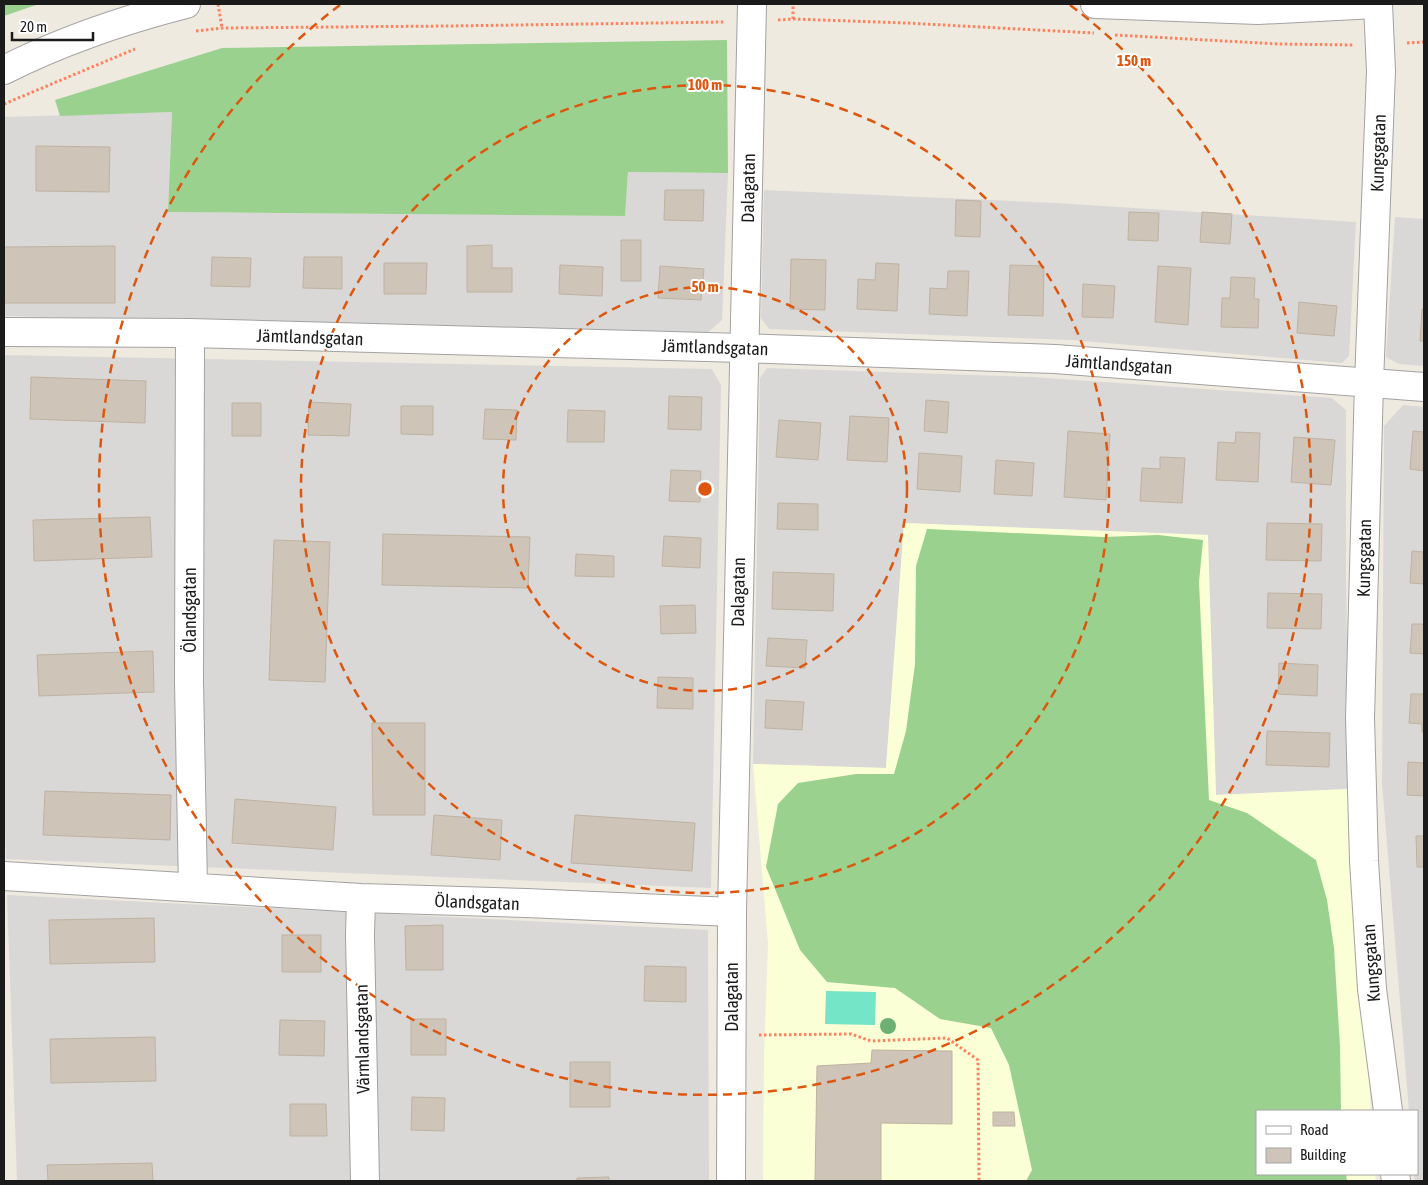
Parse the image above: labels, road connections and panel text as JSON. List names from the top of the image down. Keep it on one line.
{"streets":{"street":["Kungsgatan","Dalagatan","Jämtlandsgatan","Ölandsgatan","Värmlandsgatan"]},"crossings":[["Kungsgatan","Jämtlandsgatan"],["Dalagatan","Jämtlandsgatan"],["Dalagatan","Ölandsgatan"],["Jämtlandsgatan","Ölandsgatan"],["Ölandsgatan","Värmlandsgatan"]],"legend":["Road","Building"],"scale_bar":"20 m","rings":["150 m","100 m","50 m"]}
